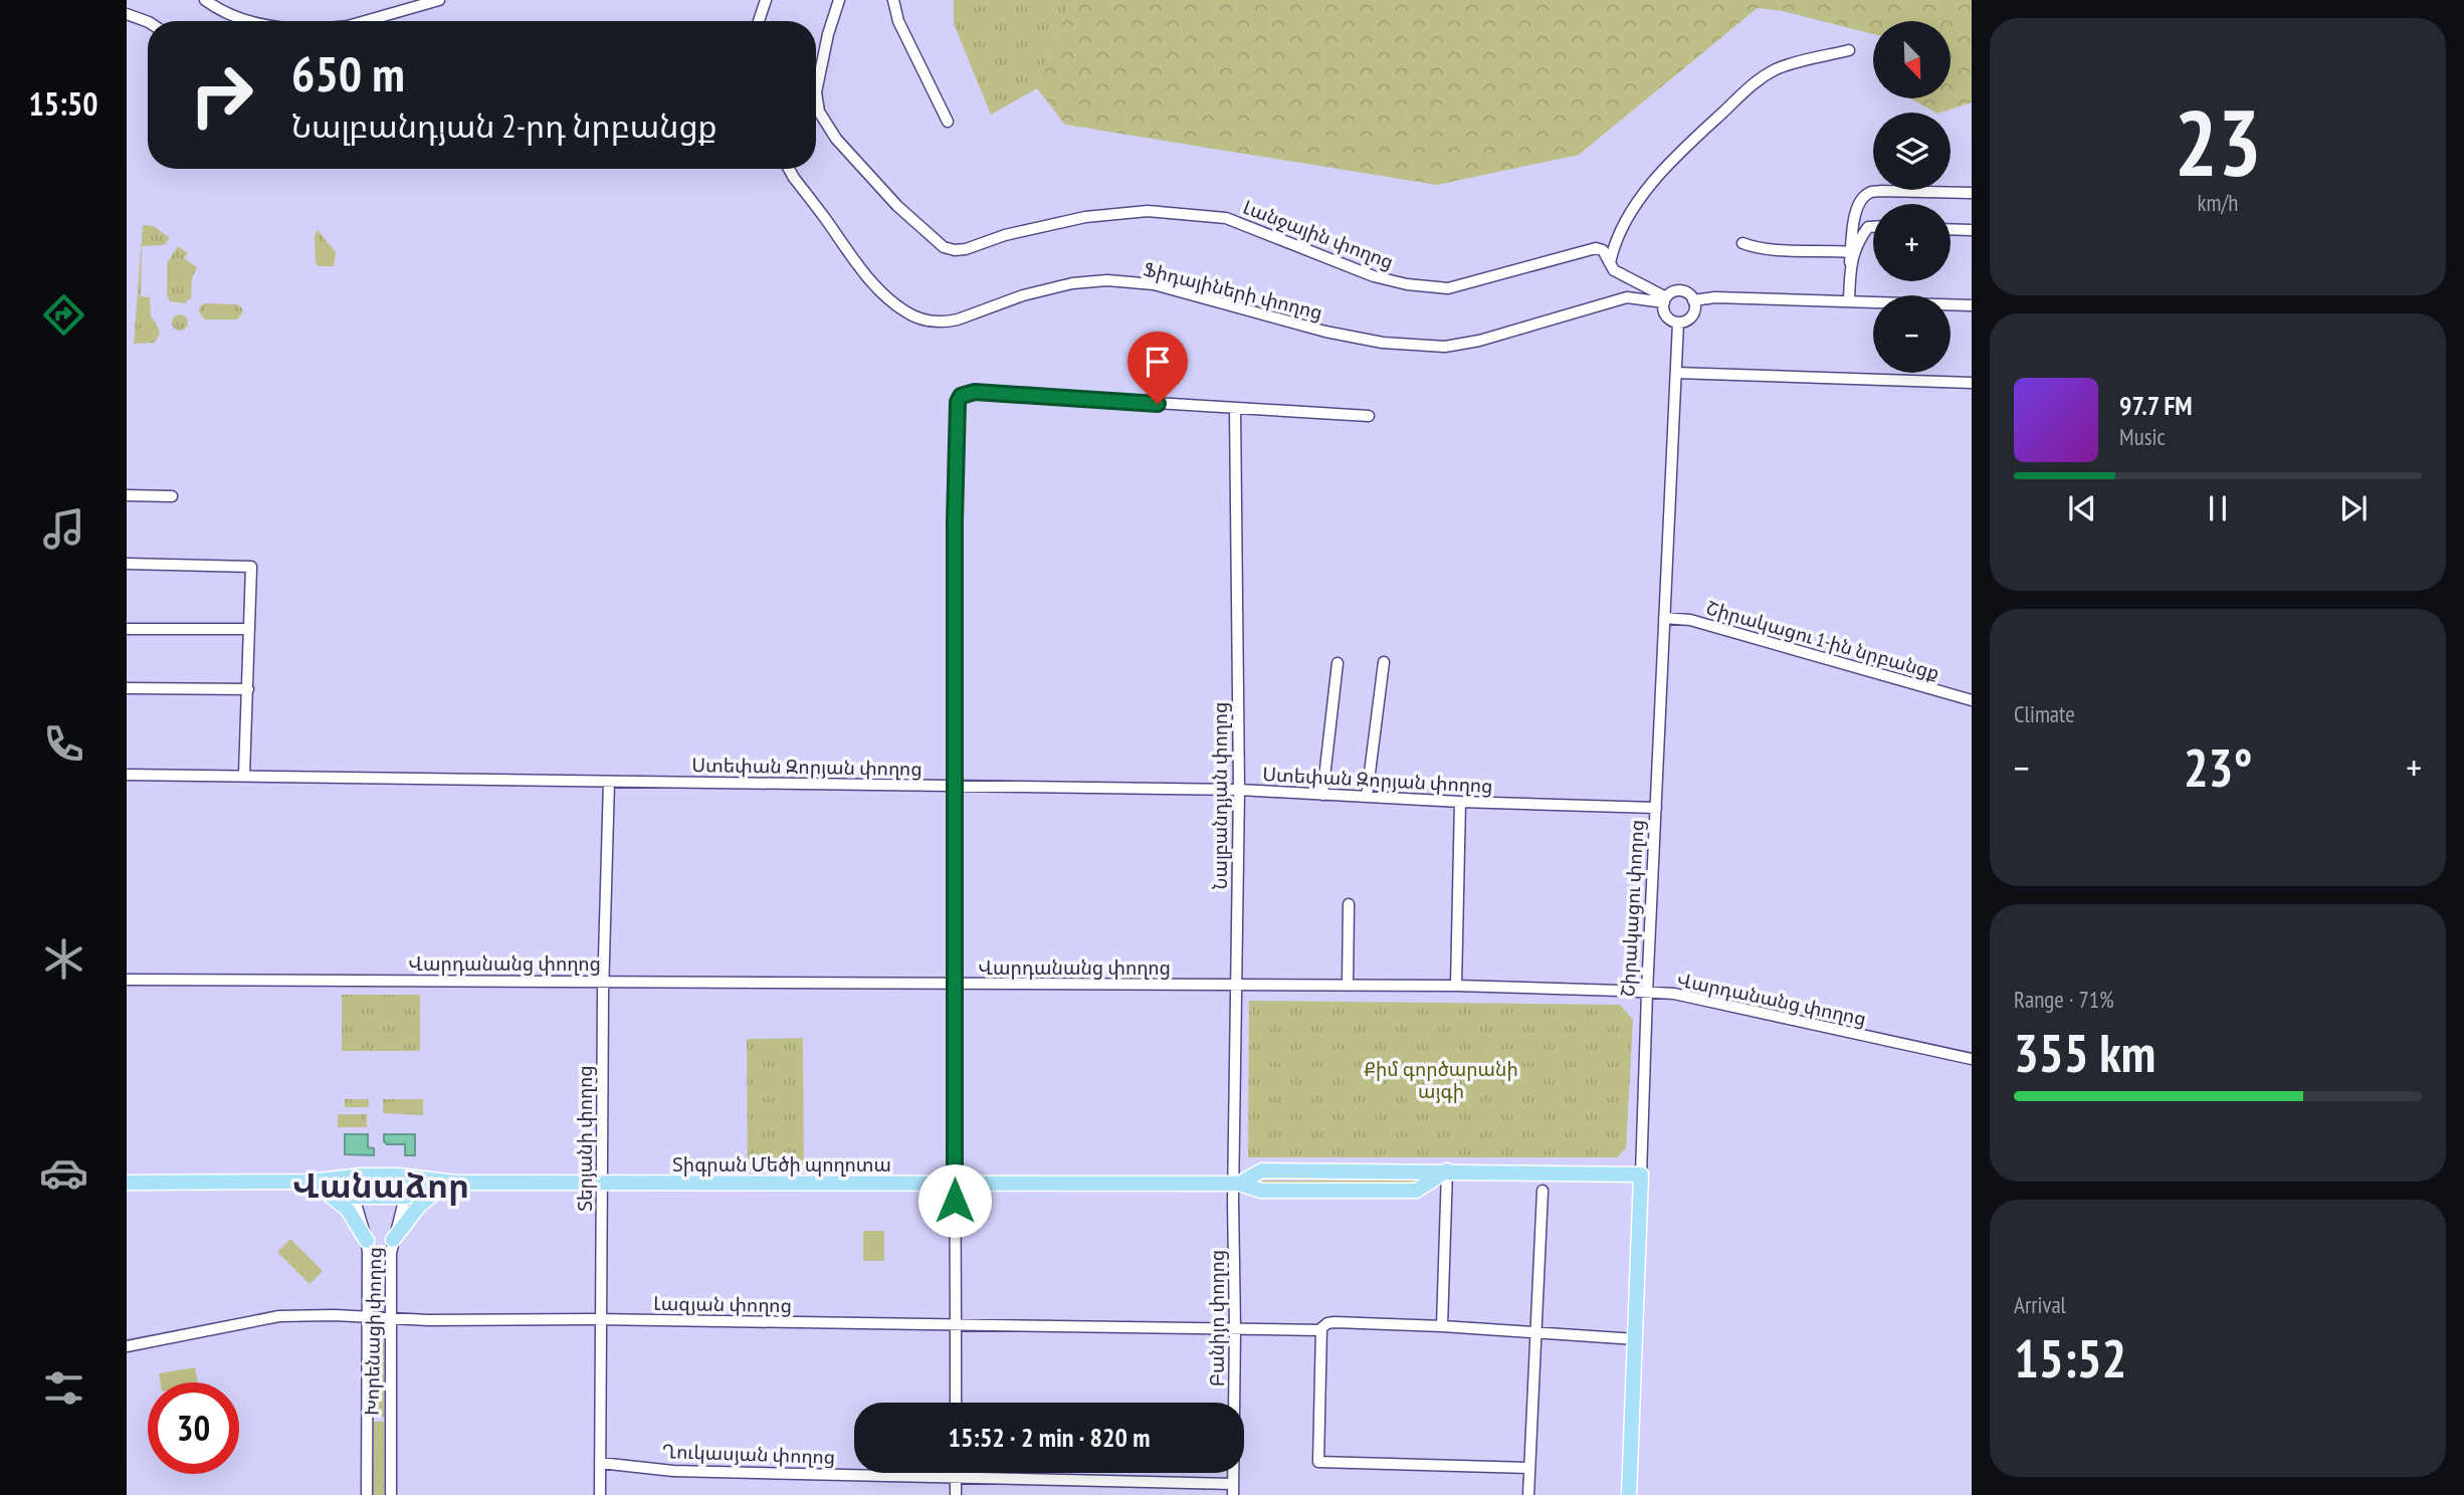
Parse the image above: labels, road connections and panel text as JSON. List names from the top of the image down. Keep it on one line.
{"streets":{"main road":["Շիրակացու փողոց","Տիգրան Մեծի պողոտա"],"street":["Լանջային փողոց","Ֆիդայիների փողոց","Շիրակացու 1-ին նրբանցք","Ստեփան Զորյան փողոց","Նալբանդյան փողոց","Վարդանանց փողոց","Տերյանի փողոց","Լազյան փողոց","Բանիյո փողոց","Խորենացի փողոց","Ղուկասյան փողոց"]},"crossings":[["Լանջային փողոց","Ֆիդայիների փողոց"],["Լանջային փողոց","Շիրակացու փողոց"],["Ֆիդայիների փողոց","Շիրակացու փողոց"],["Շիրակացու 1-ին նրբանցք","Շիրակացու փողոց"],["Ստեփան Զորյան փողոց","Նալբանդյան փողոց"],["Ստեփան Զորյան փողոց","Շիրակացու փողոց"],["Ստեփան Զորյան փողոց","Տերյանի փողոց"],["Նալբանդյան փողոց","Վարդանանց փողոց"],["Նալբանդյան փողոց","Տիգրան Մեծի պողոտա"],["Նալբանդյան փողոց","Բանիյո փողոց"],["Շիրակացու փողոց","Վարդանանց փողոց"],["Շիրակացու փողոց","Տիգրան Մեծի պողոտա"],["Շիրակացու փողոց","Լազյան փողոց"],["Վարդանանց փողոց","Տերյանի փողոց"],["Տերյանի փողոց","Տիգրան Մեծի պողոտա"],["Տերյանի փողոց","Լազյան փողոց"],["Տերյանի փողոց","Ղուկասյան փողոց"],["Տիգրան Մեծի պողոտա","Բանիյո փողոց"],["Տիգրան Մեծի պողոտա","Խորենացի փողոց"],["Լազյան փողոց","Բանիյո փողոց"],["Լազյան փողոց","Խորենացի փողոց"],["Բանիյո փողոց","Ղուկասյան փողոց"]],"districts":["Վանաձոր"],"parks":["Քիմ գործարանի այգի"],"north":"bottom right","page":{"tabs":"15:50","tile":[["23","km/h"],"Climate",["Range · 71%","355 km"],["Arrival","15:52"]],"map_buttons":["+","−"],"turn":["650 m","Նալբանդյան 2-րդ նրբանցք"],"song":["97.7 FM","Music"],"heat":["−","23°","+"],"limit":"30","trip":"15:52 · 2 min · 820 m"}}
